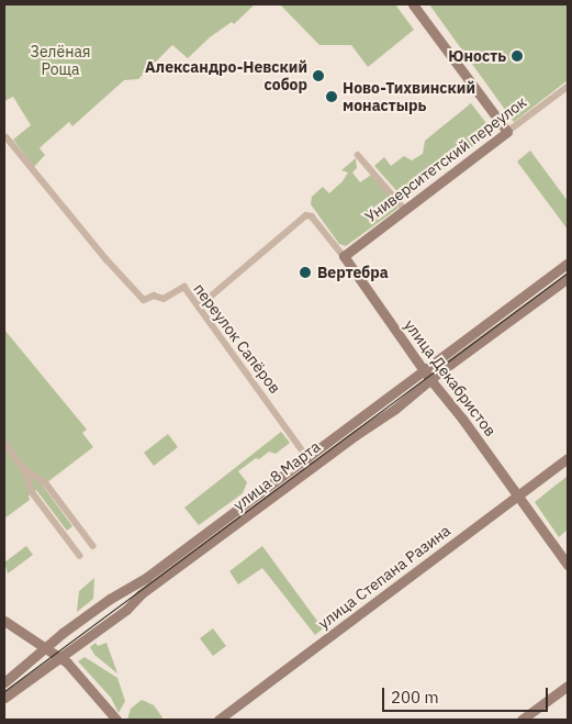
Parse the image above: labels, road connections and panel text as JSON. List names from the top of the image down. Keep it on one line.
{"streets":{"main road":["Университетский переулок","улица Декабристов","улица 8 Марта","улица Степана Разина"],"street":["переулок Сапёров"]},"crossings":[["Университетский переулок","улица Декабристов"],["переулок Сапёров","улица Декабристов"],["переулок Сапёров","улица 8 Марта"],["улица Декабристов","улица 8 Марта"],["улица Декабристов","улица Степана Разина"]],"parks":["Зелёная Роща"],"places":["Юность","Александро-Невский собор","Ново-Тихвинский монастырь","Вертебра"],"scale_bar":"200 m"}
